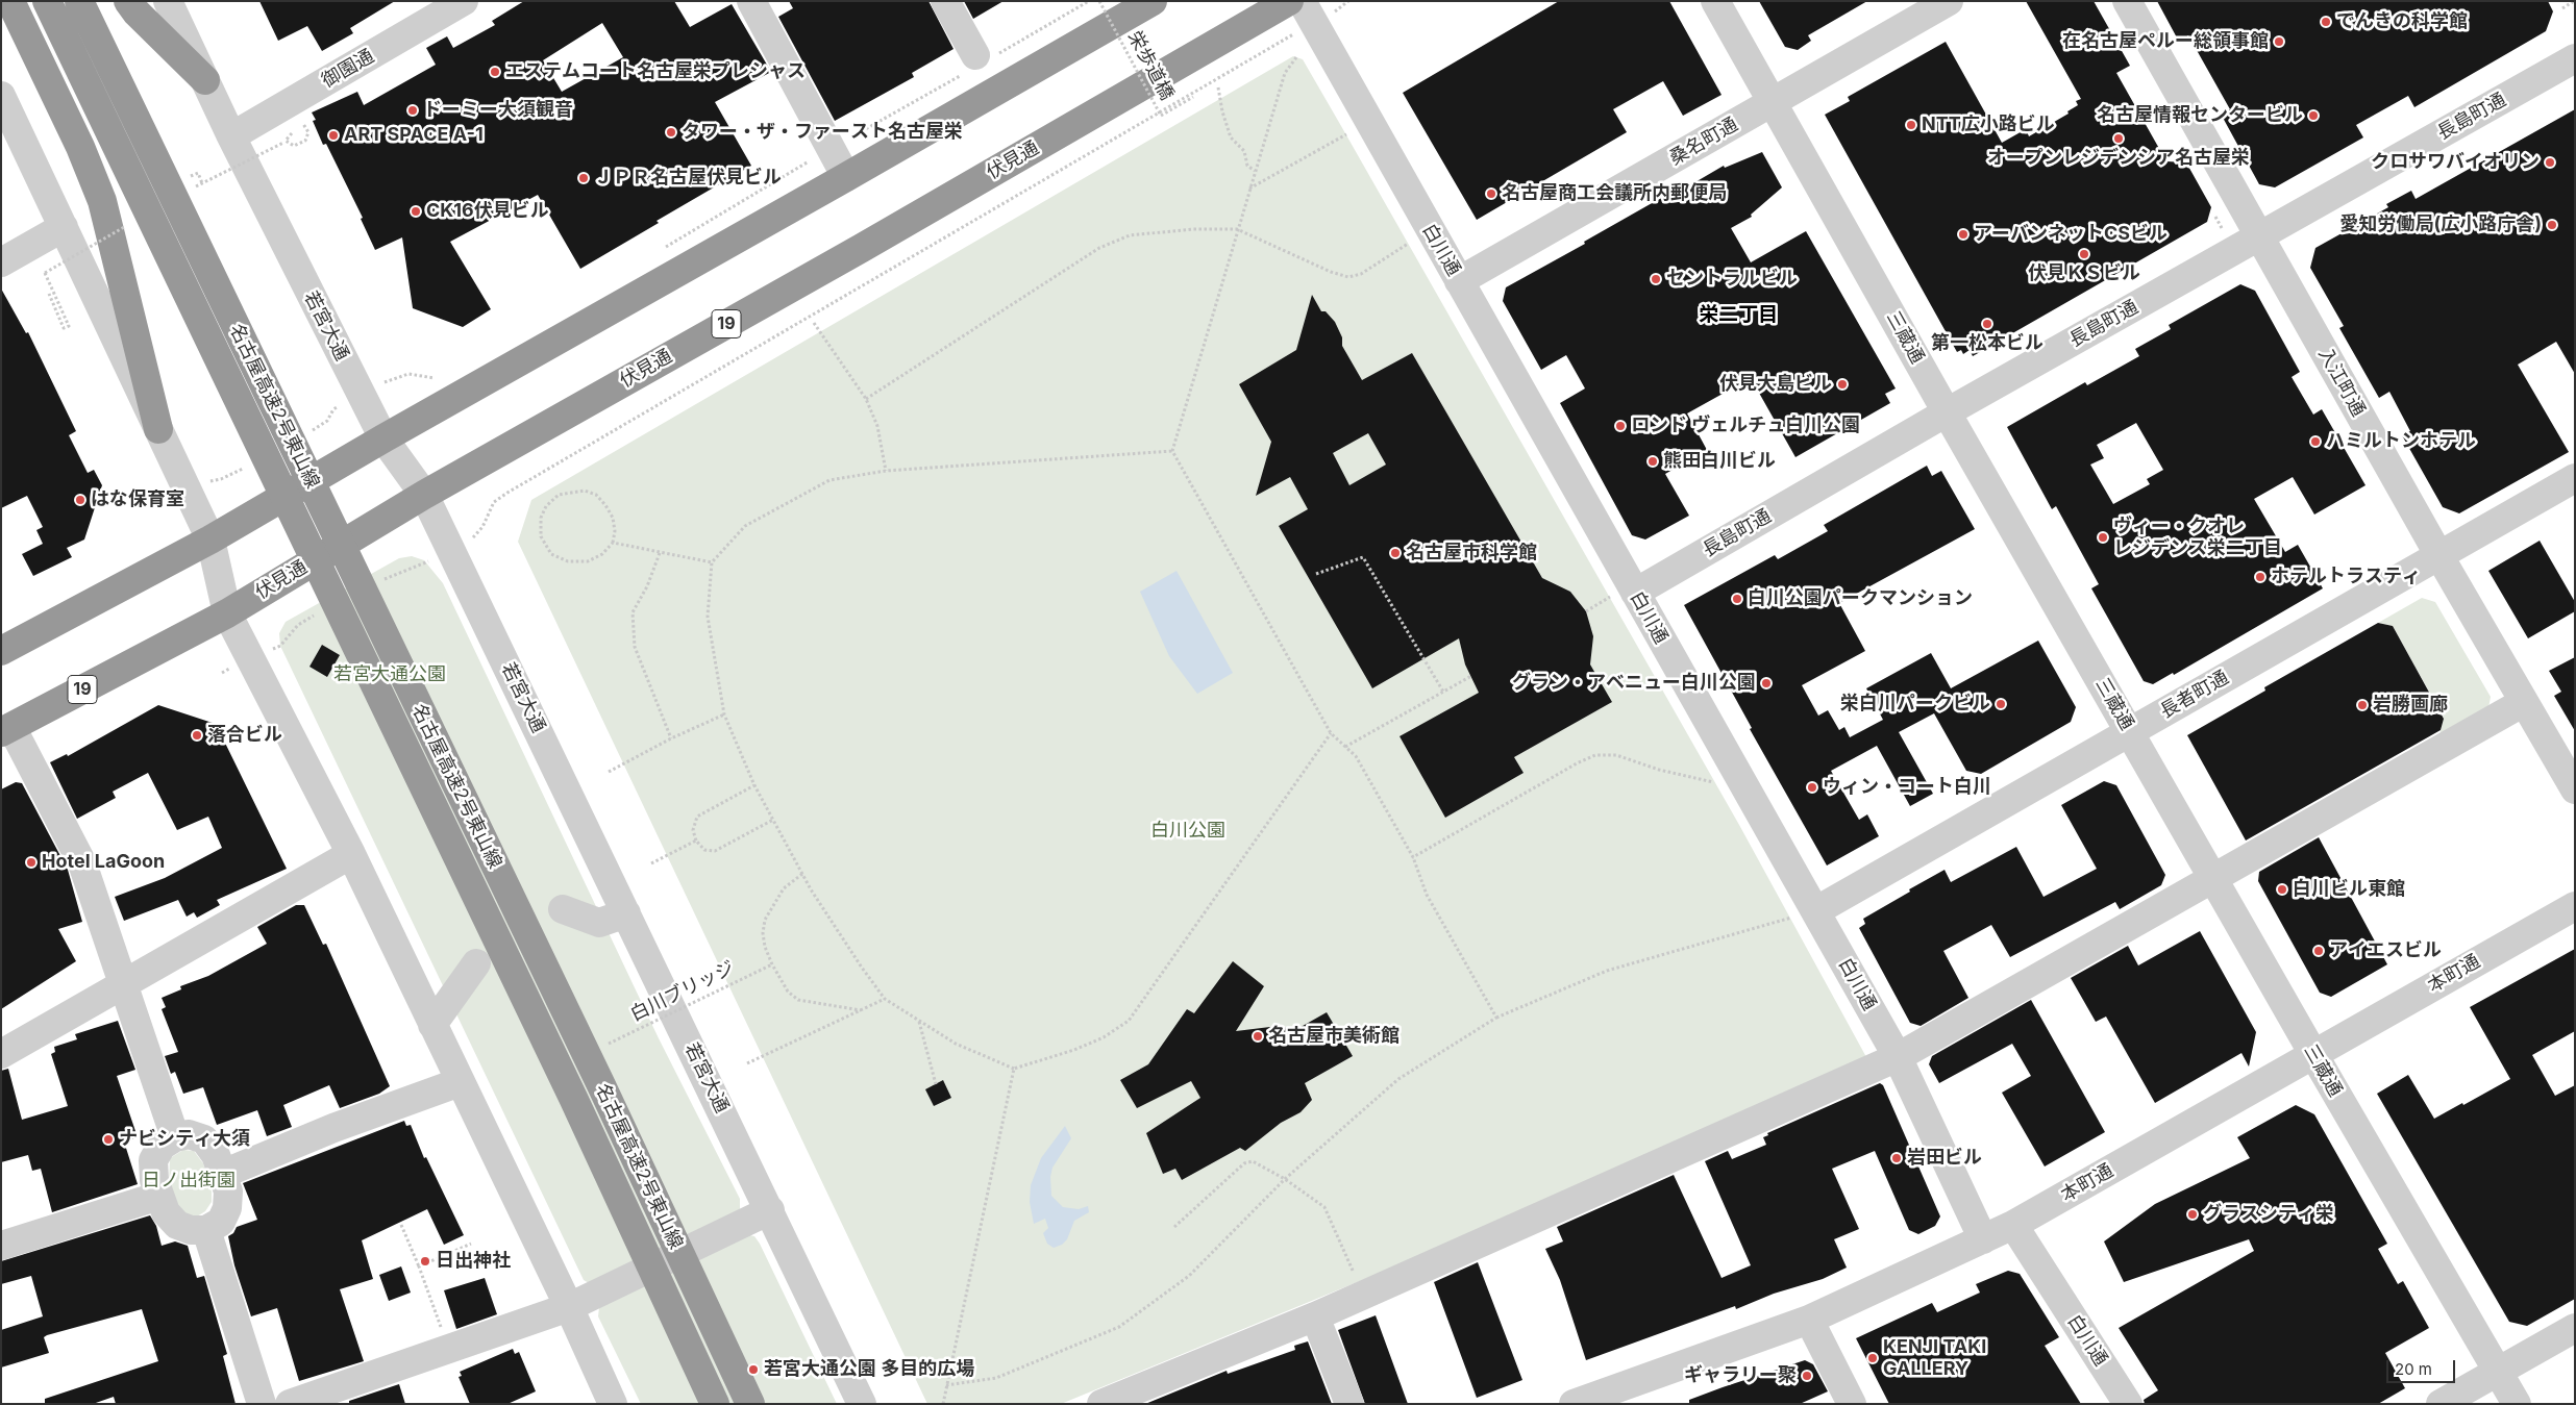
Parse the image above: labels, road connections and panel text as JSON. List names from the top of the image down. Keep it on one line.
{"streets":{"highway":["伏見通","19","名古屋高速2号東山線"],"street":["御園通","長島町通","桑名町通","白川通","若宮大通","三蔵通","入江町通","長者町通","本町通"],"path":["栄歩道橋","白川ブリッジ"]},"crossings":[["御園通","若宮大通"],["長島町通","白川通"],["長島町通","三蔵通"],["長島町通","入江町通"],["桑名町通","白川通"],["桑名町通","三蔵通"],["伏見通","若宮大通"],["白川通","長者町通"],["白川通","本町通"],["三蔵通","長者町通"],["三蔵通","本町通"],["入江町通","長者町通"]],"districts":["栄二丁目"],"parks":["若宮大通公園","白川公園","日ノ出街園"],"places":["でんきの科学館","在名古屋ペルー総領事館","エステムコート名古屋栄プレシャス","ドーミー大須観音","名古屋情報センタービル","NTT広小路ビル","タワー・ザ・ファースト名古屋栄","ART SPACE A-1","オープンレジデンシア名古屋栄","クロサワバイオリン","ＪＰＲ名古屋伏見ビル","名古屋商工会議所内郵便局","CK16伏見ビル","愛知労働局(広小路庁舎)","アーバンネットCSビル","伏見ＫＳビル","セントラルビル","第一松本ビル","伏見大島ビル","ロンド ヴェルチュ白川公園","ハミルトンホテル","熊田白川ビル","はな保育室","ヴィー・クオレ レジデンス栄二丁目","名古屋市科学館","ホテルトラスティ","白川公園パークマンション","グラン・アベニュー白川公園","栄白川パークビル","岩勝画廊","落合ビル","ウィン・コート白川","Hotel LaGoon","白川ビル東館","アイエスビル","名古屋市美術館","ナビシティ大須","岩田ビル","グラスシティ栄","日出神社","KENJI TAKI GALLERY","若宮大通公園 多目的広場","ギャラリー聚"],"scale_bar":"20 m"}
